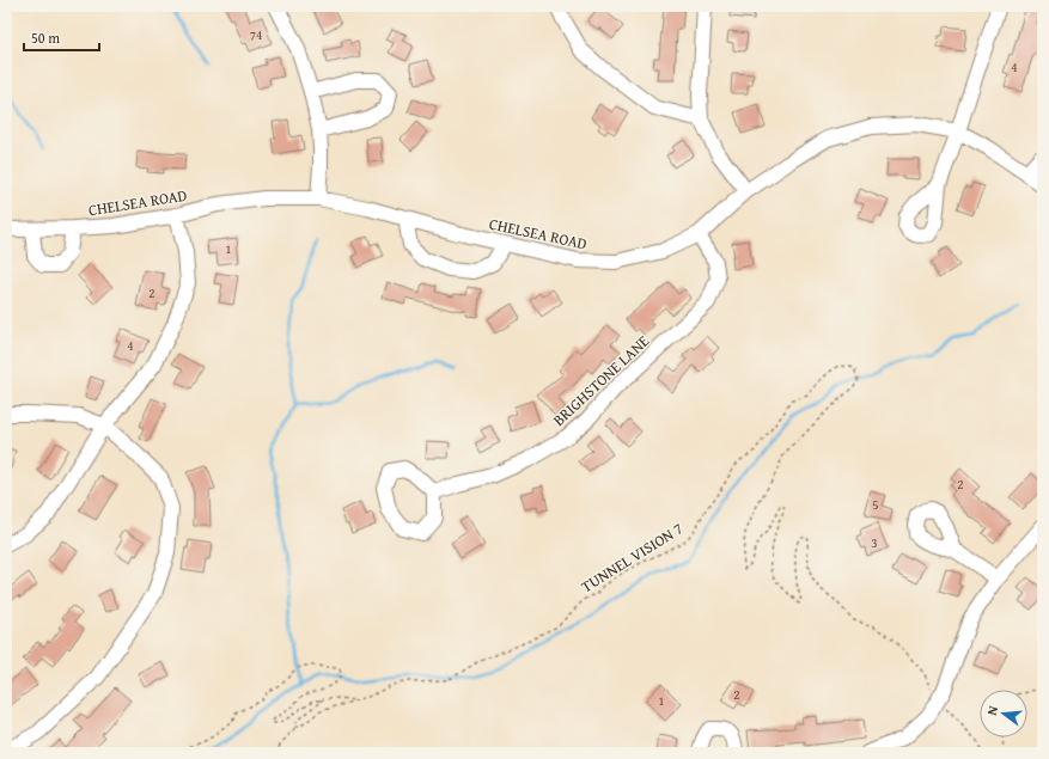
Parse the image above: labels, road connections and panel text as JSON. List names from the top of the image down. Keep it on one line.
{"streets":{"street":["CHELSEA ROAD","BRIGHSTONE LANE"],"path":["TUNNEL VISION 7"]},"crossings":[["CHELSEA ROAD","BRIGHSTONE LANE"]],"house_numbers":["74","4","1","2","4","2","5","3","2","1"],"scale_bar":"50 m","north":"left"}
